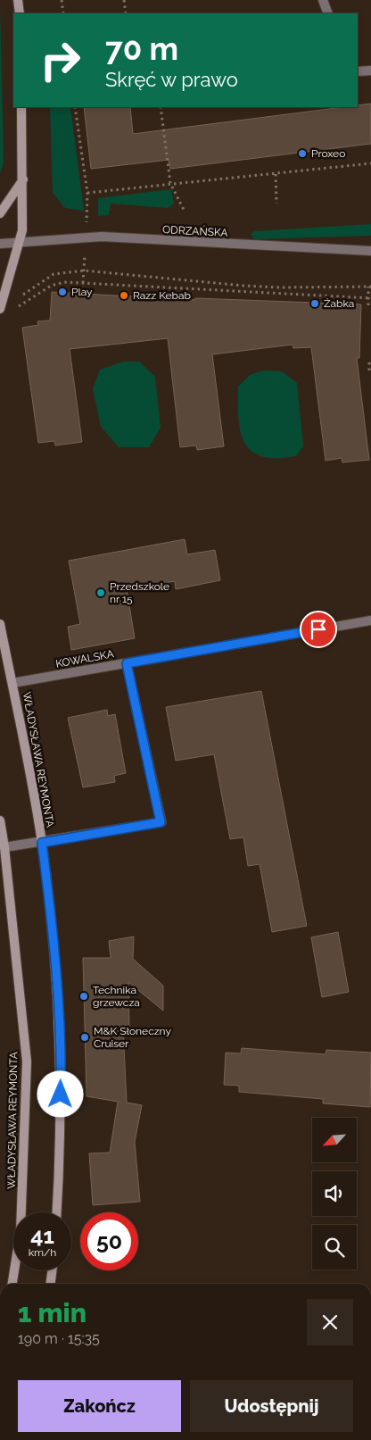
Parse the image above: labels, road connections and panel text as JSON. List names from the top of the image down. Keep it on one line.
{"streets":{"main road":["WŁADYSŁAWA REYMONTA"],"street":["ODRZAŃSKA","KOWALSKA"]},"crossings":[["KOWALSKA","WŁADYSŁAWA REYMONTA"]],"places":["Proxeo","Play","Razz Kebab","Żabka","Przedszkole nr 15","Technika grzewcza","M&K Słoneczny Cruiser"],"north":"bottom left","page":{"turn":["70 m","Skręć w prawo"],"speed":"41 km/h","limit":"50","heading":["1 min","190 m · 15:35"],"buttons":["Zakończ","Udostępnij"]}}
